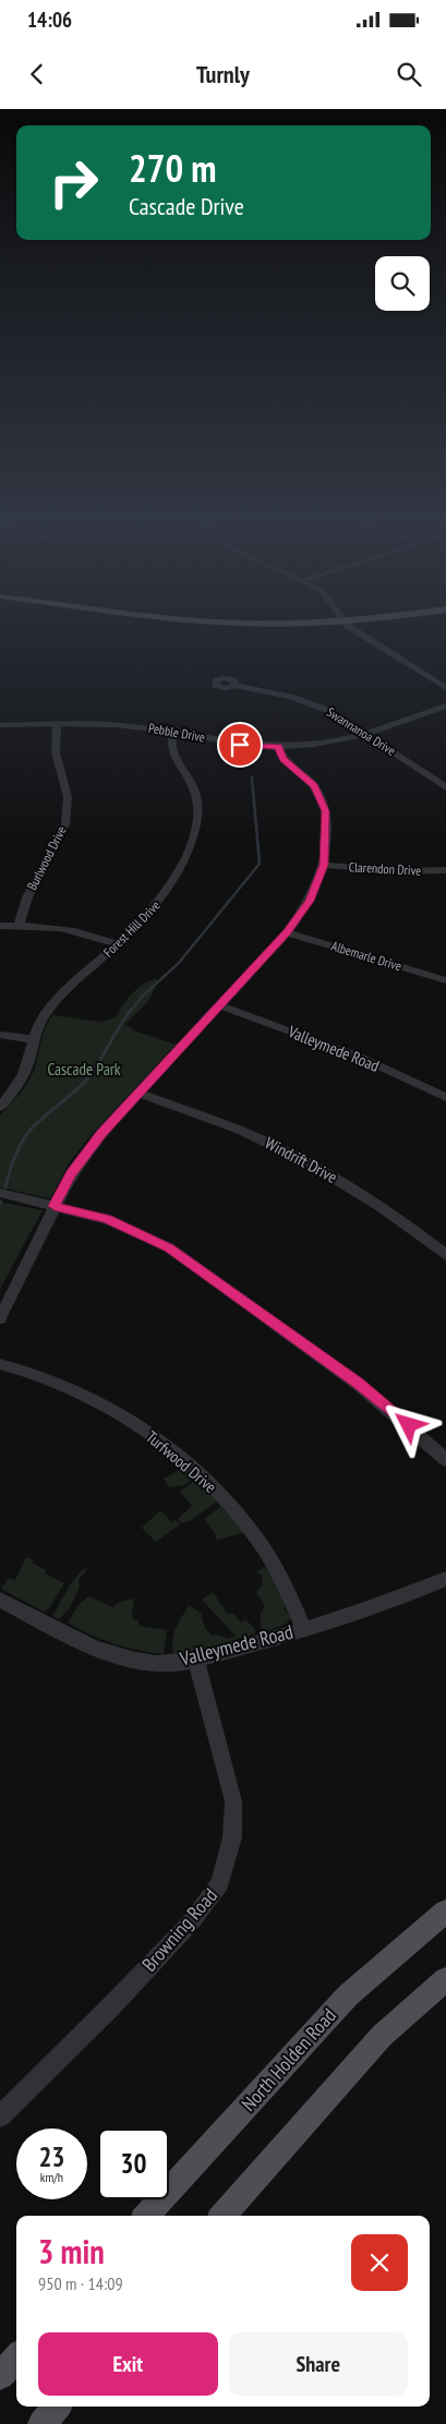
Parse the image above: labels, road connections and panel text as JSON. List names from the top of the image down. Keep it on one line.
{"streets":{"main road":["North Holden Road"],"street":["Swannanoa Drive","Pebble Drive","Burlwood Drive","Clarendon Drive","Forest Hill Drive","Albemarle Drive","Valleymede Road","Windrift Drive","Turfwood Drive","Browning Road"]},"crossings":[["Swannanoa Drive","Pebble Drive"],["Pebble Drive","Burlwood Drive"],["Pebble Drive","Forest Hill Drive"],["Valleymede Road","Turfwood Drive"],["Valleymede Road","Browning Road"]],"parks":["Cascade Park"],"page":{"status":"14:06","header":"Turnly","turn":["270 m","Cascade Drive"],"speed":"23 km/h","limit":"30","heading":["3 min","950 m · 14:09"],"buttons":["Exit","Share"]}}
